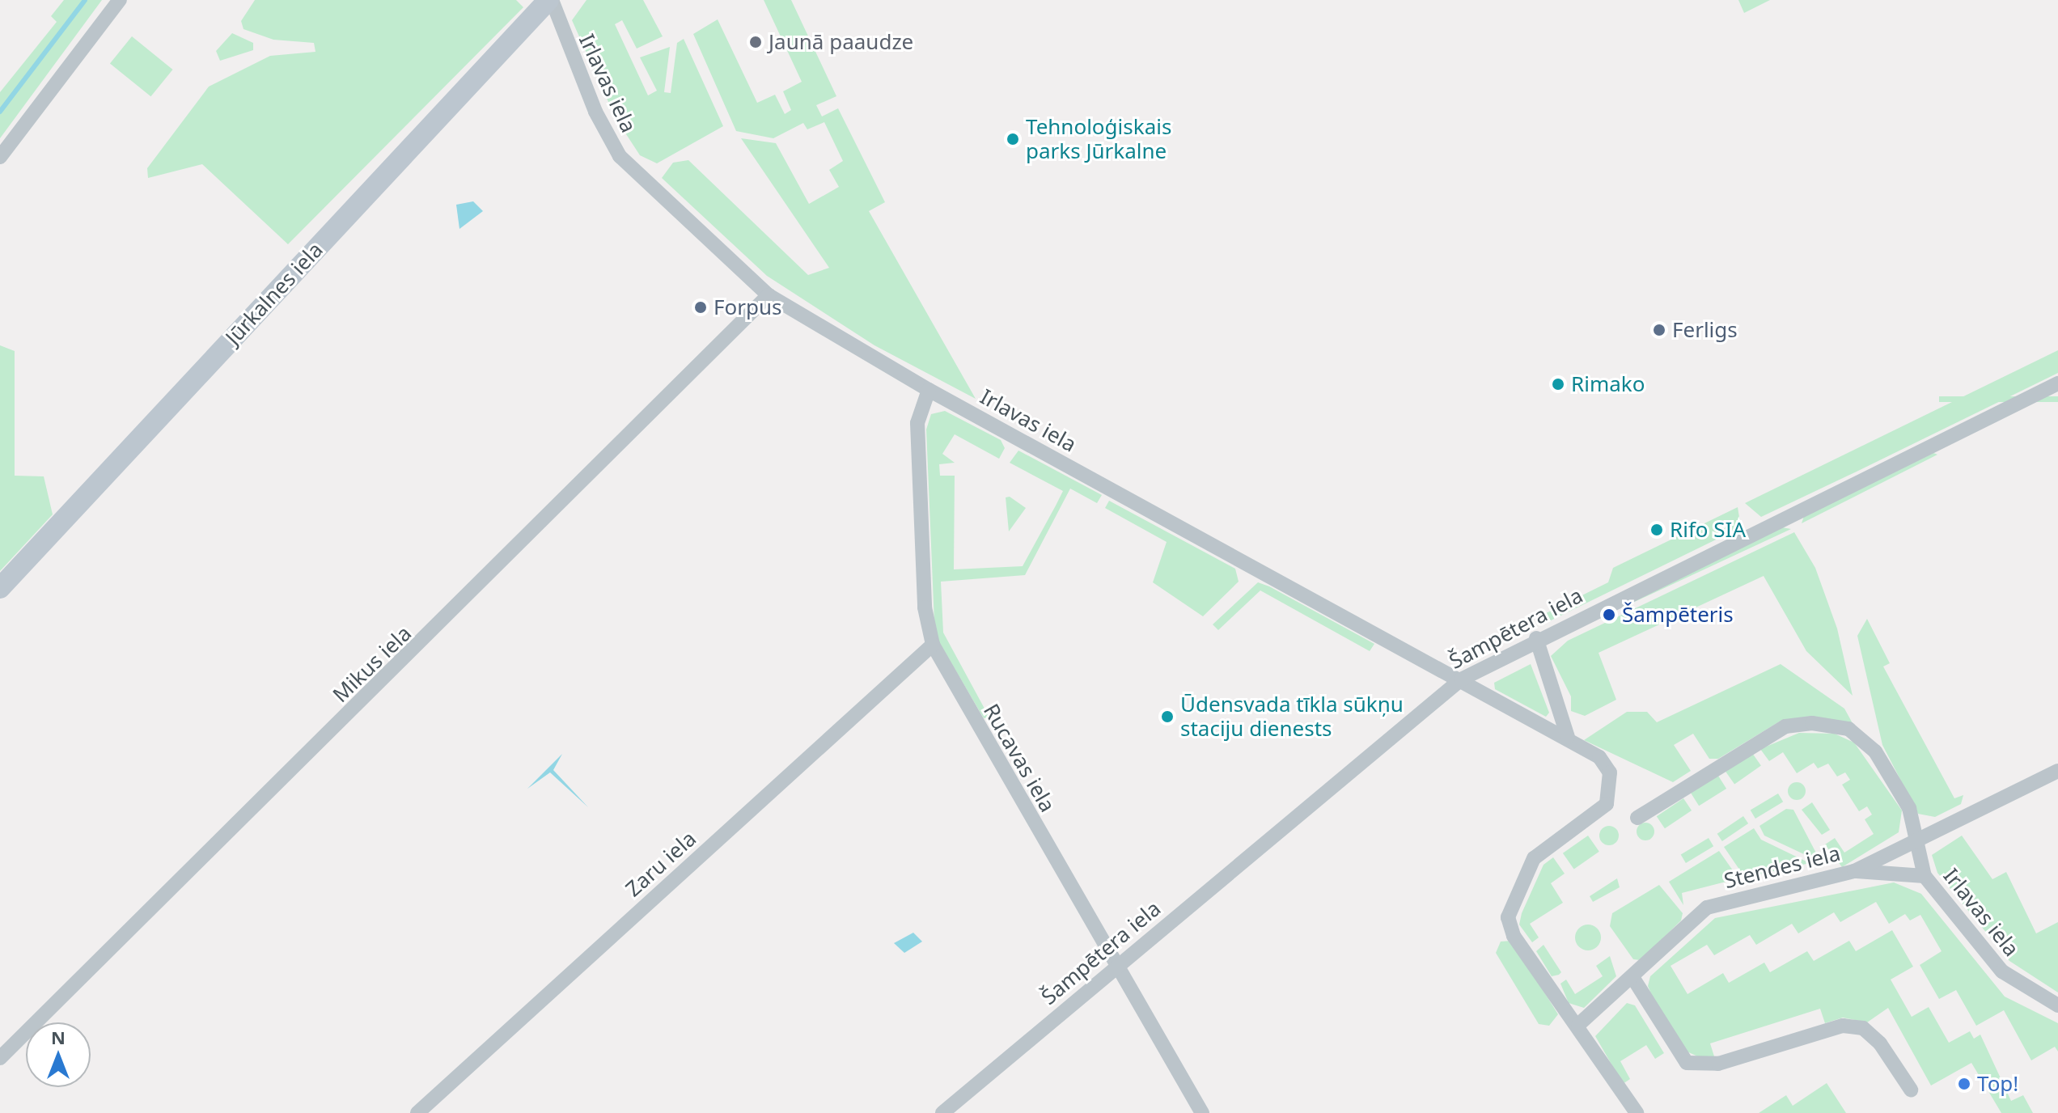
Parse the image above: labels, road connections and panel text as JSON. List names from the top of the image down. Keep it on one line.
{"streets":{"street":["Irlavas iela","Jūrkalnes iela","Šampētera iela","Mikus iela","Rucavas iela","Zaru iela","Stendes iela"]},"crossings":[["Irlavas iela","Jūrkalnes iela"],["Irlavas iela","Šampētera iela"],["Irlavas iela","Mikus iela"],["Irlavas iela","Rucavas iela"],["Irlavas iela","Stendes iela"],["Šampētera iela","Rucavas iela"],["Rucavas iela","Zaru iela"]],"places":["Jaunā paaudze","Tehnoloģiskais parks Jūrkalne","Forpus","Ferligs","Rimako","Rifo SIA","Šampēteris","Ūdensvada tīkla sūkņu staciju dienests","Top!"],"north":"top"}
